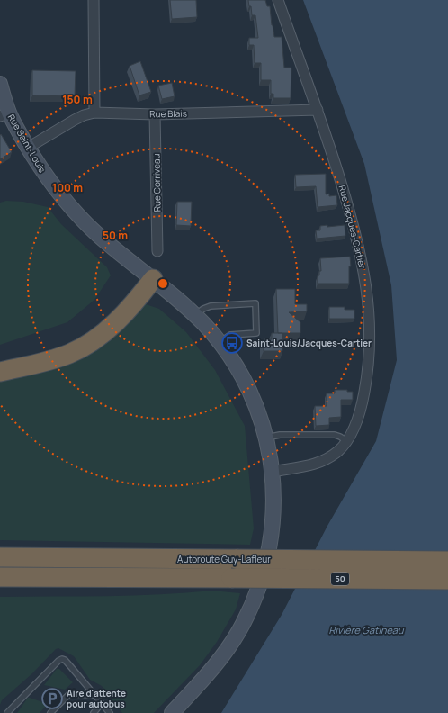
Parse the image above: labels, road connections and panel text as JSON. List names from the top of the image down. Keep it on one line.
{"streets":{"highway":["Autoroute Guy-Lafleur","50"],"main road":["Rue Saint-Louis"],"street":["Rue Blais","Rue Corriveau","Rue Jacques-Cartier"]},"crossings":[["Rue Blais","Rue Saint-Louis"],["Rue Blais","Rue Corriveau"],["Rue Blais","Rue Jacques-Cartier"],["Rue Saint-Louis","Rue Jacques-Cartier"]],"water":["Rivière Gatineau"],"places":{"bus stop":["Saint-Louis/Jacques-Cartier"],"parking":["Aire d'attente pour autobus"]},"rings":["150 m","100 m","50 m"]}
